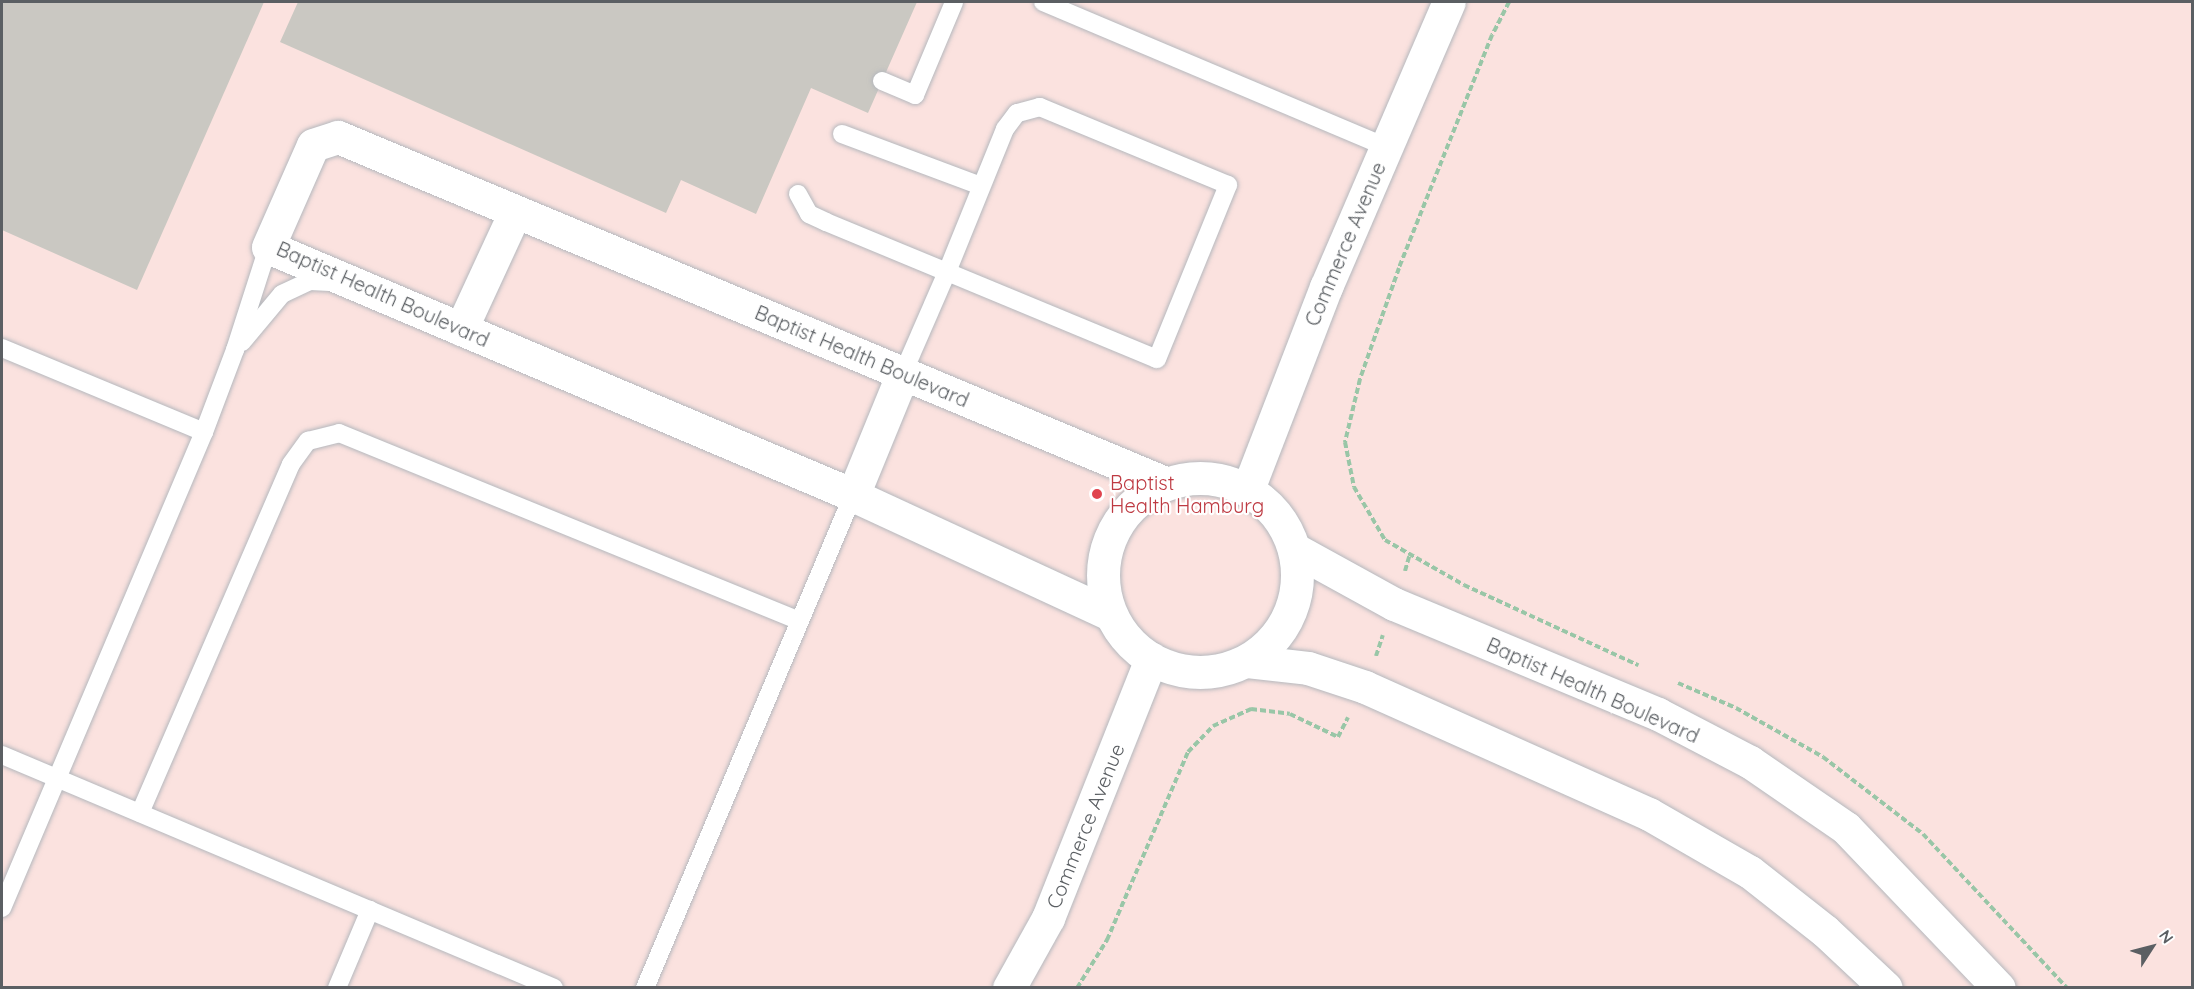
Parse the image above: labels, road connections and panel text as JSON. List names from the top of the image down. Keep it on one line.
{"streets":{"street":["Commerce Avenue","Baptist Health Boulevard"]},"crossings":[["Commerce Avenue","Baptist Health Boulevard"]],"places":["Baptist Health Hamburg"],"north":"top right"}
